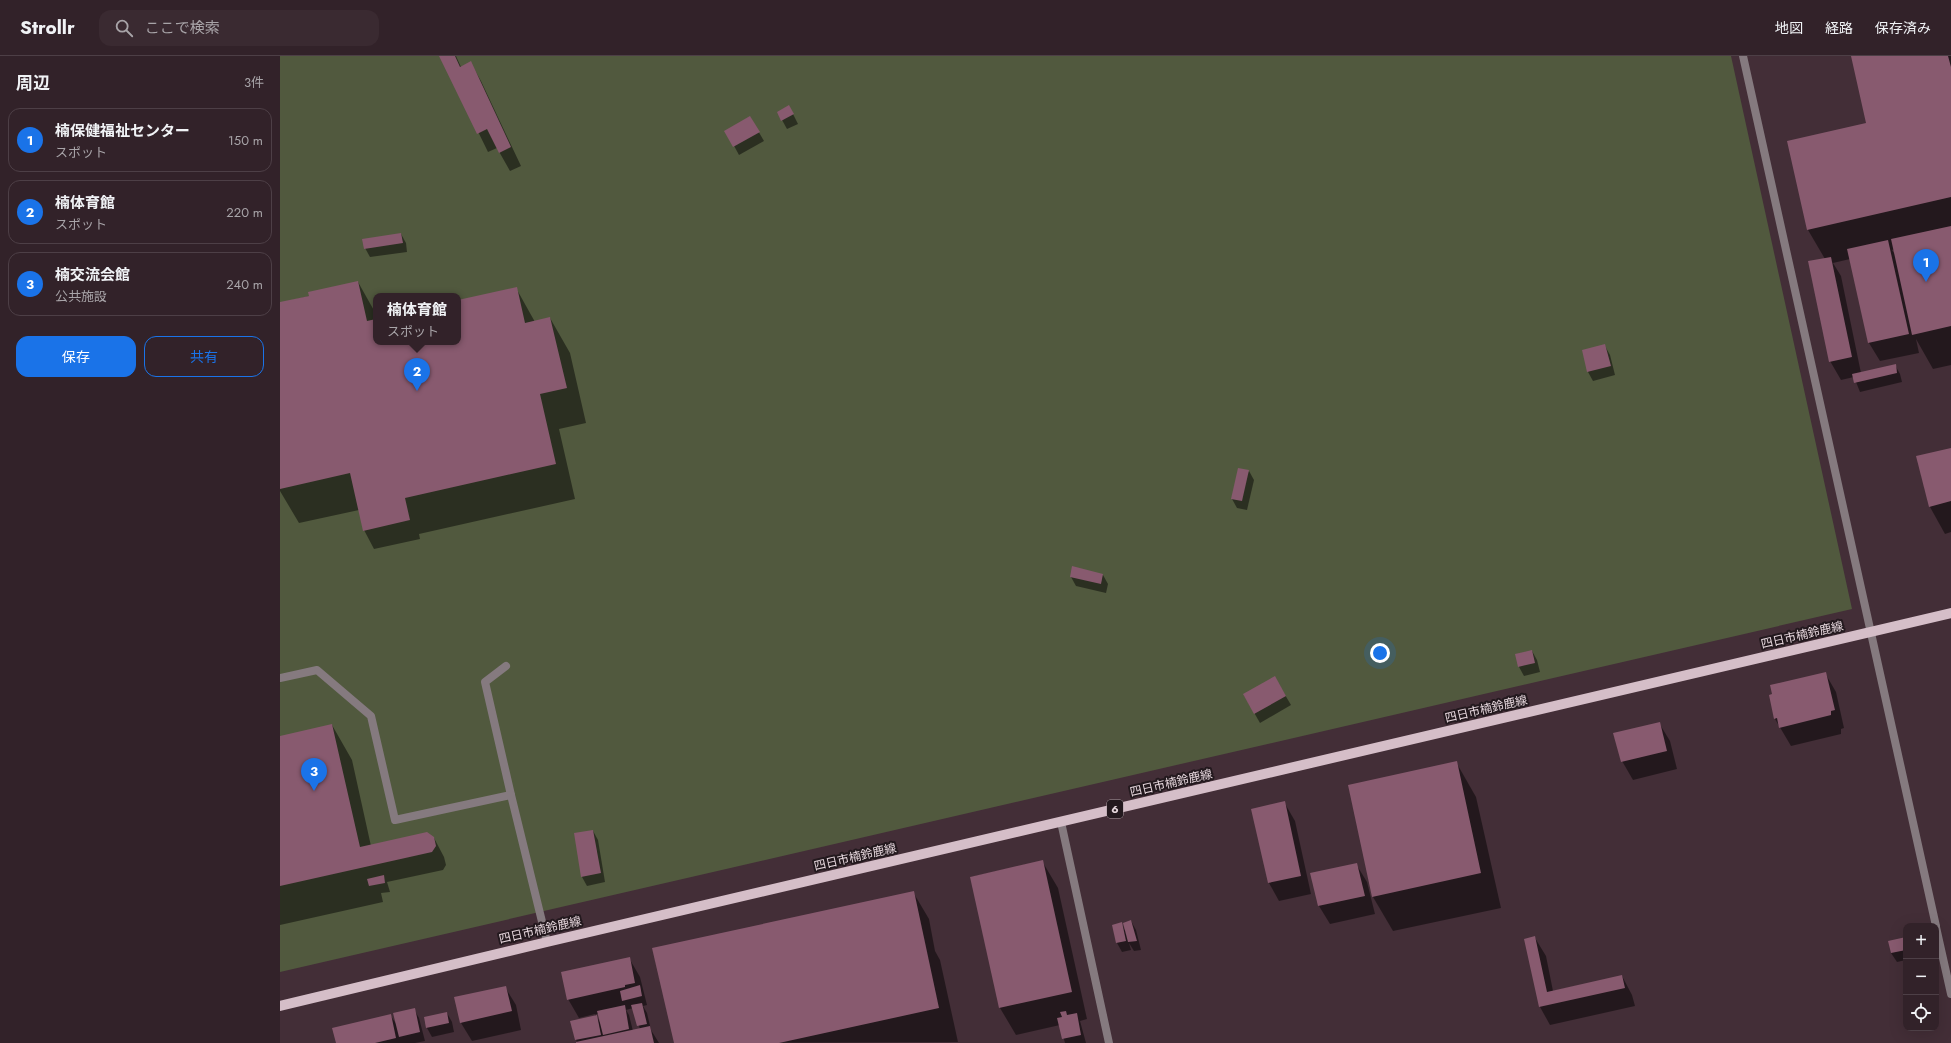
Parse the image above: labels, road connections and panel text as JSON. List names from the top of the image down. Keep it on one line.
{"streets":{"main road":["四日市楠鈴鹿線","6"]},"page":{"header":"Strollr","search":"ここで検索","nav":["地図","経路","保存済み"],"heading":["周辺","3件"],"list":[{"mark":"1","name":"楠保健福祉センター","note":"スポット","value":"150 m"},{"mark":"2","name":"楠体育館","note":"スポット","value":"220 m"},{"mark":"3","name":"楠交流会館","note":"公共施設","value":"240 m"}],"pins":["1","2","3"],"popup":["楠体育館","スポット"],"buttons":["保存","共有"],"map_buttons":["+","−"]}}
